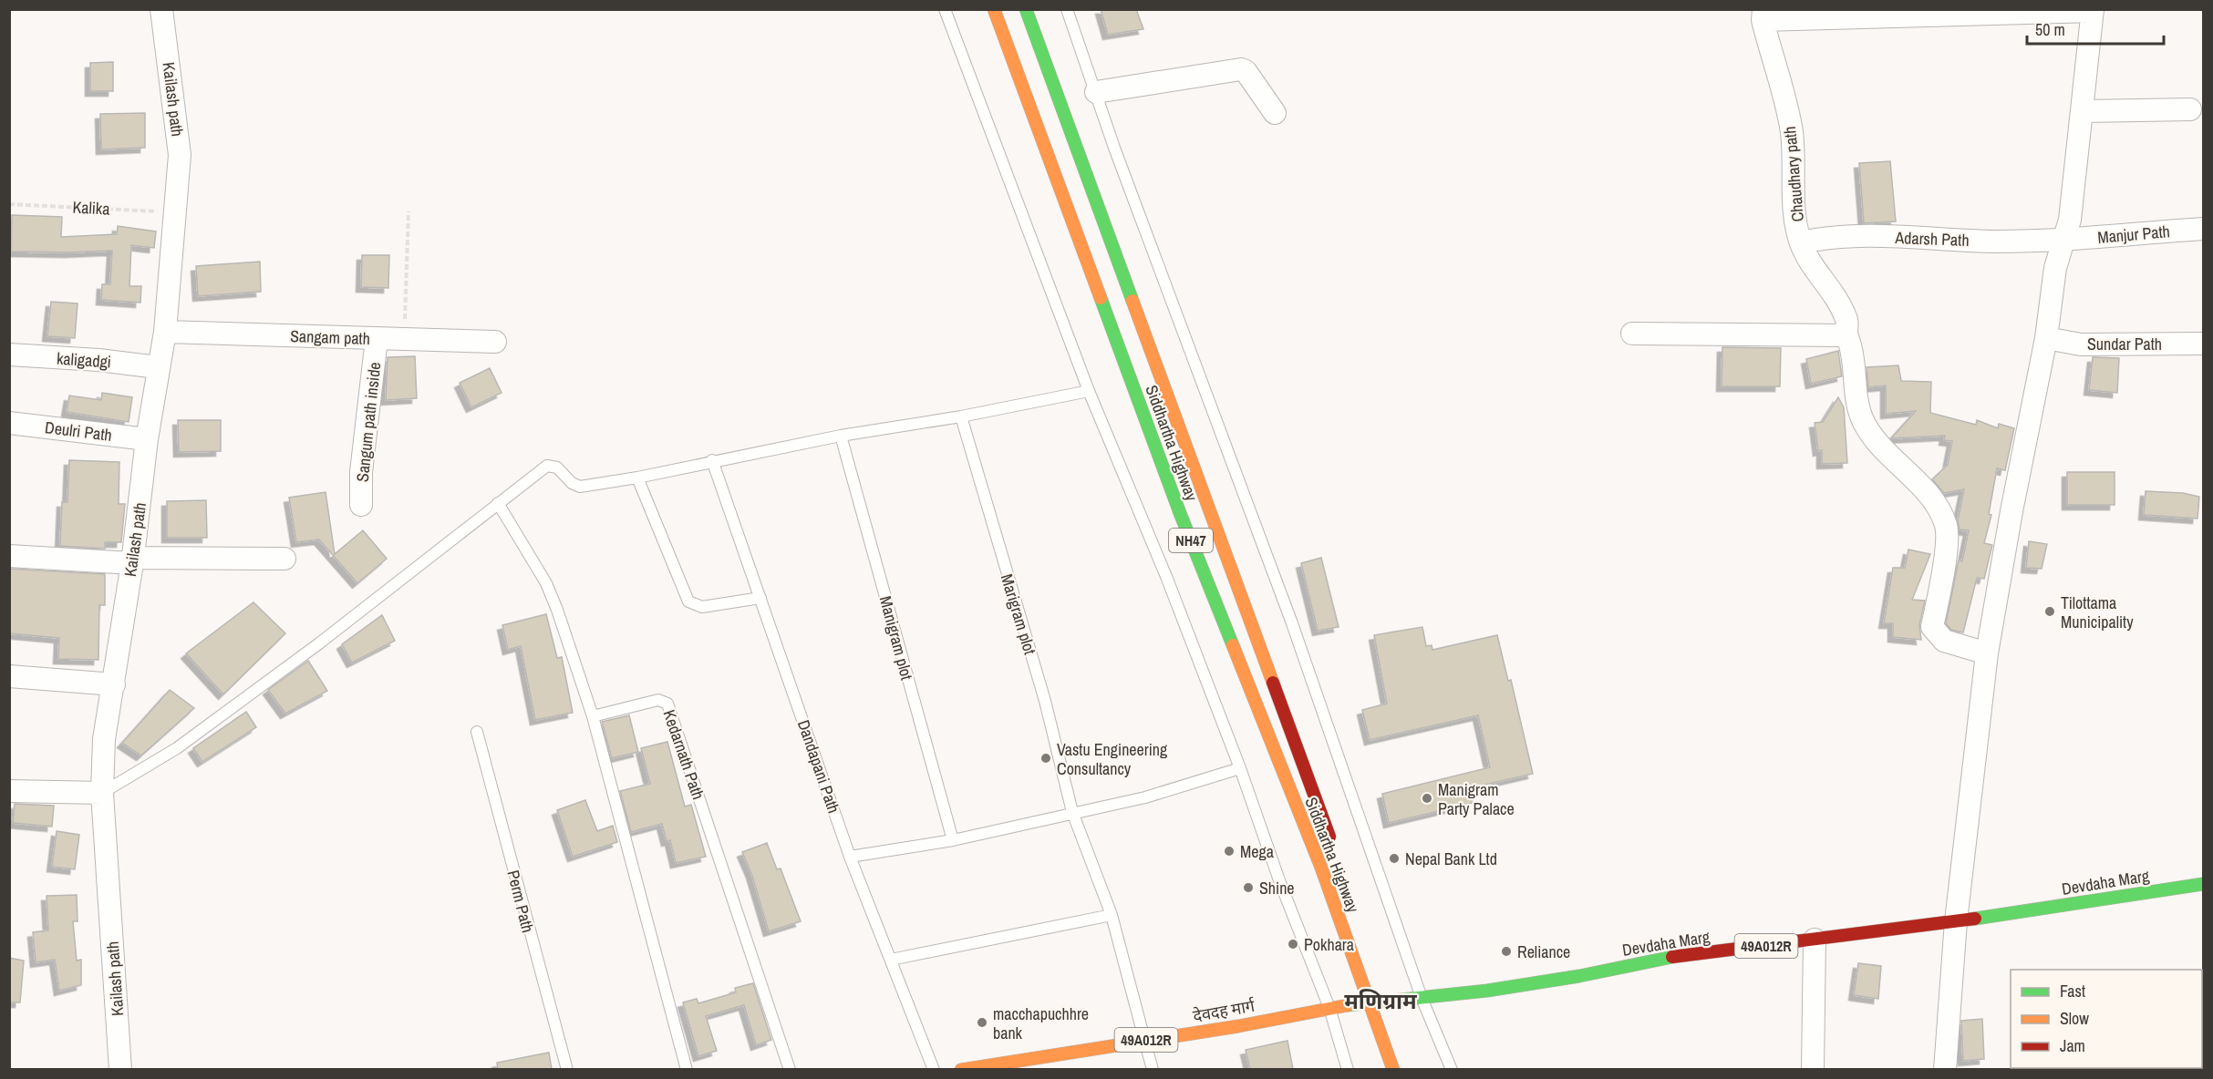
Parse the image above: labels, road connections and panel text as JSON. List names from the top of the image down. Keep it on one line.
{"streets":{"main road":["Siddhartha Highway","NH47","Devdaha Marg","49A012R","देवदह मार्ग"],"street":["Kailash path","Chaudhary path","Manjur Path","Adarsh Path","Sangam path","Sundar Path","kaligadgi","Sangum path inside","Deulri Path"],"lane":["Marigram plot","Manigram plot","Kedarnath Path","Dandapani Path","Perm Path"],"path":["Kalika"]},"crossings":[["Kailash path","Kalika"],["Kailash path","Sangam path"],["Kailash path","kaligadgi"],["Kailash path","Deulri Path"],["Chaudhary path","Adarsh Path"],["Manjur Path","Adarsh Path"],["Sangam path","Sangum path inside"],["Siddhartha Highway","Devdaha Marg"],["Marigram plot","देवदह मार्ग"],["Devdaha Marg","देवदह मार्ग"]],"districts":["मणिग्राम"],"places":["Tilottama Municipality","Vastu Engineering Consultancy","Manigram Party Palace","Mega","Nepal Bank Ltd","Shine","Pokhara","Reliance","macchapuchhre bank"],"legend":["Fast","Slow","Jam"],"scale_bar":"50 m"}
